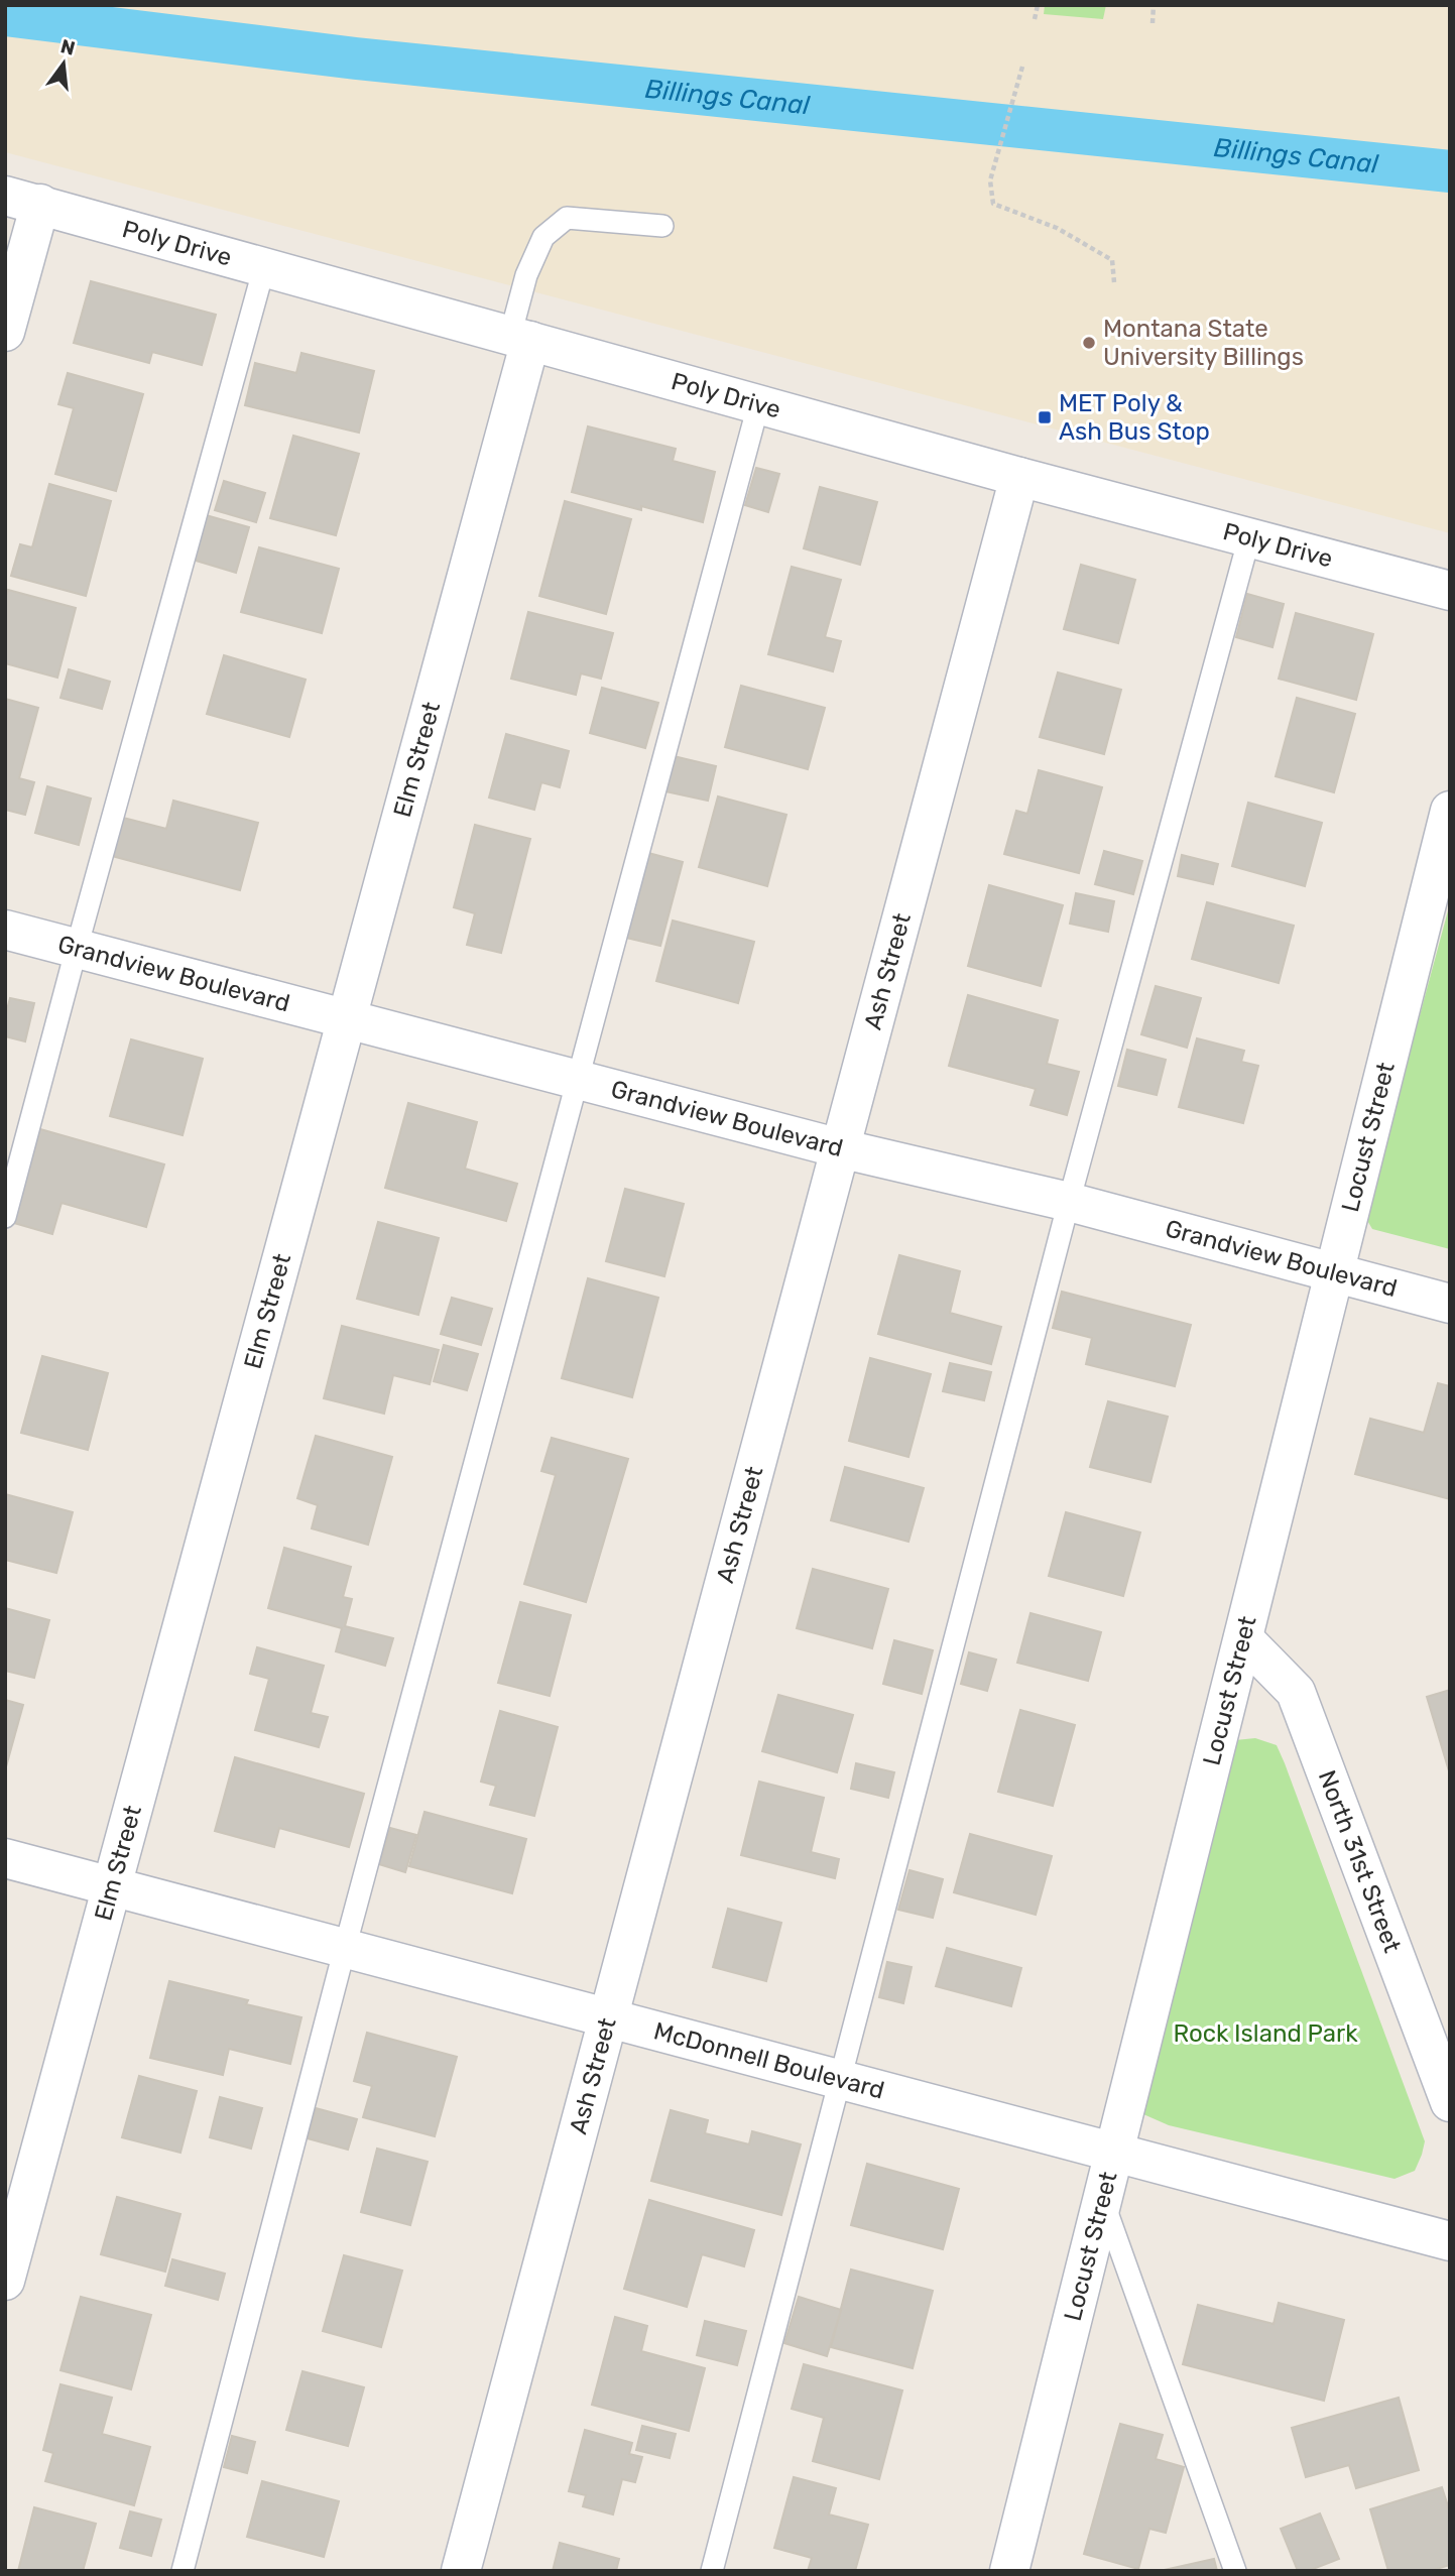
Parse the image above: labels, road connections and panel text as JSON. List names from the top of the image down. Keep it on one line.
{"streets":{"street":["Poly Drive","Elm Street","Ash Street","Grandview Boulevard","Locust Street","North 31st Street","McDonnell Boulevard"]},"crossings":[["Poly Drive","Elm Street"],["Poly Drive","Ash Street"],["Elm Street","Grandview Boulevard"],["Elm Street","McDonnell Boulevard"],["Ash Street","Grandview Boulevard"],["Ash Street","McDonnell Boulevard"],["Grandview Boulevard","Locust Street"],["Locust Street","North 31st Street"],["Locust Street","McDonnell Boulevard"]],"water":["Billings Canal"],"parks":["Rock Island Park"],"places":{"other":["Montana State University Billings"],"transit":["MET Poly & Ash Bus Stop"]},"north":"top"}
